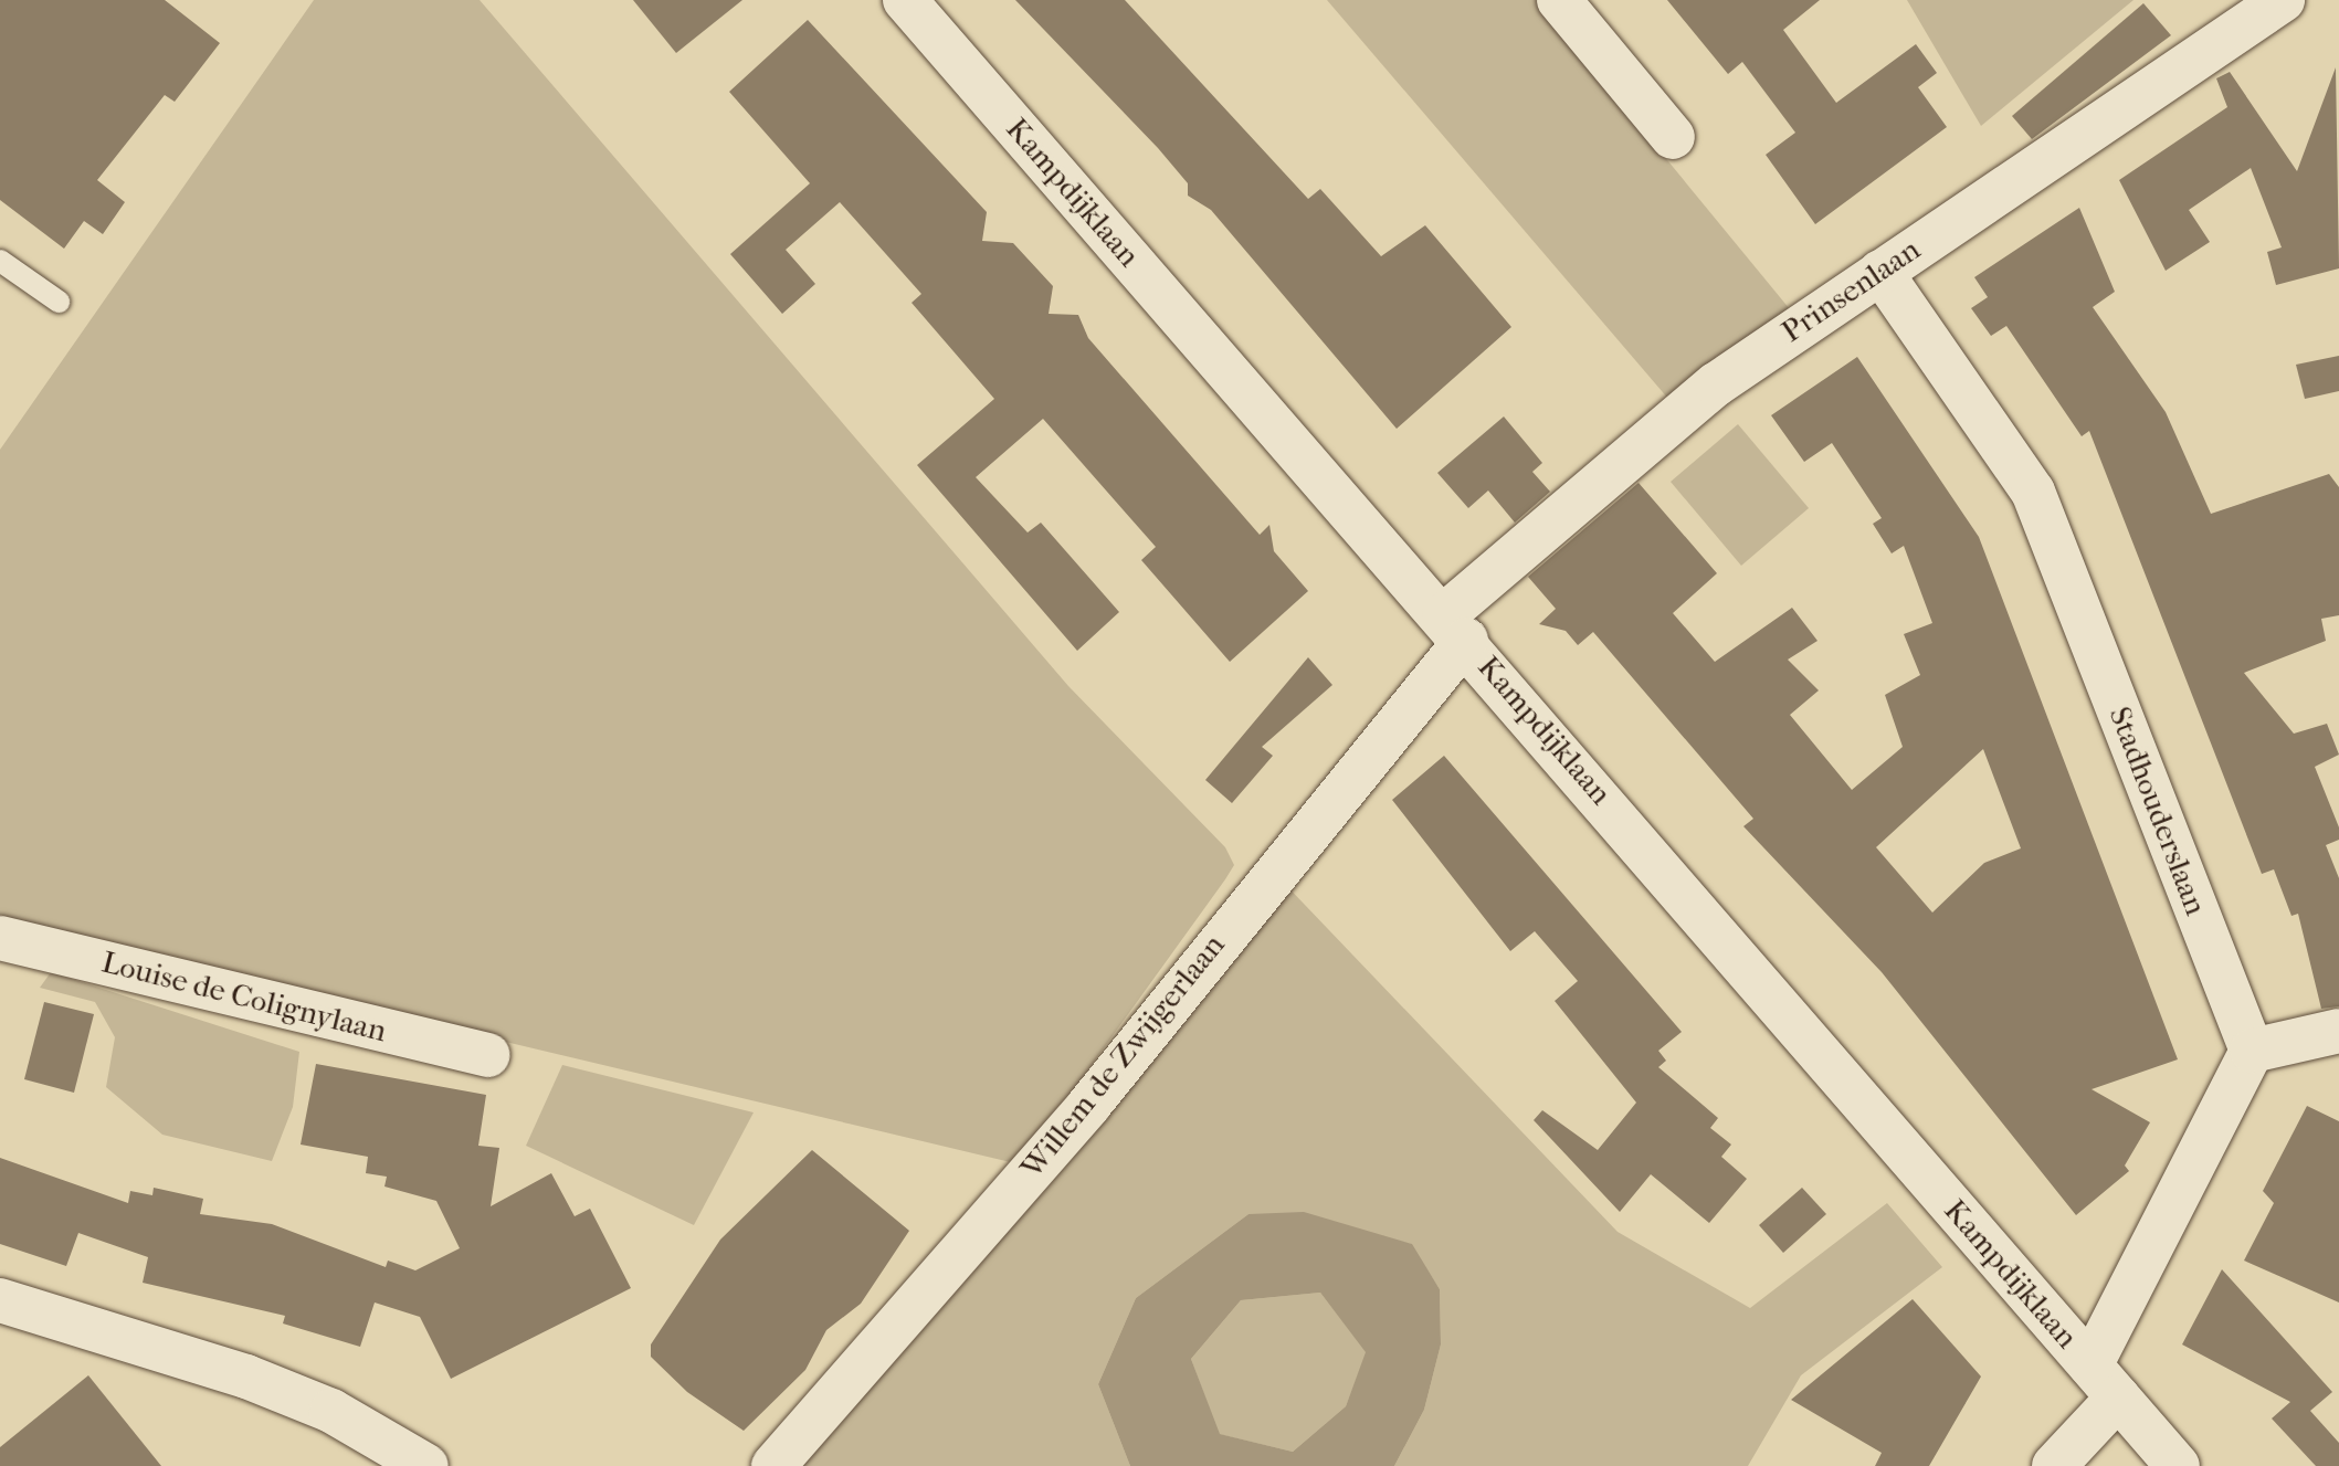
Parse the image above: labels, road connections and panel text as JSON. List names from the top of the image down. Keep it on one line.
{"streets":{"street":["Kampdijklaan","Prinsenlaan","Stadhouderslaan","Louise de Colignylaan","Willem de Zwijgerlaan"]},"crossings":[["Kampdijklaan","Prinsenlaan"],["Kampdijklaan","Willem de Zwijgerlaan"],["Prinsenlaan","Stadhouderslaan"],["Prinsenlaan","Willem de Zwijgerlaan"]]}
